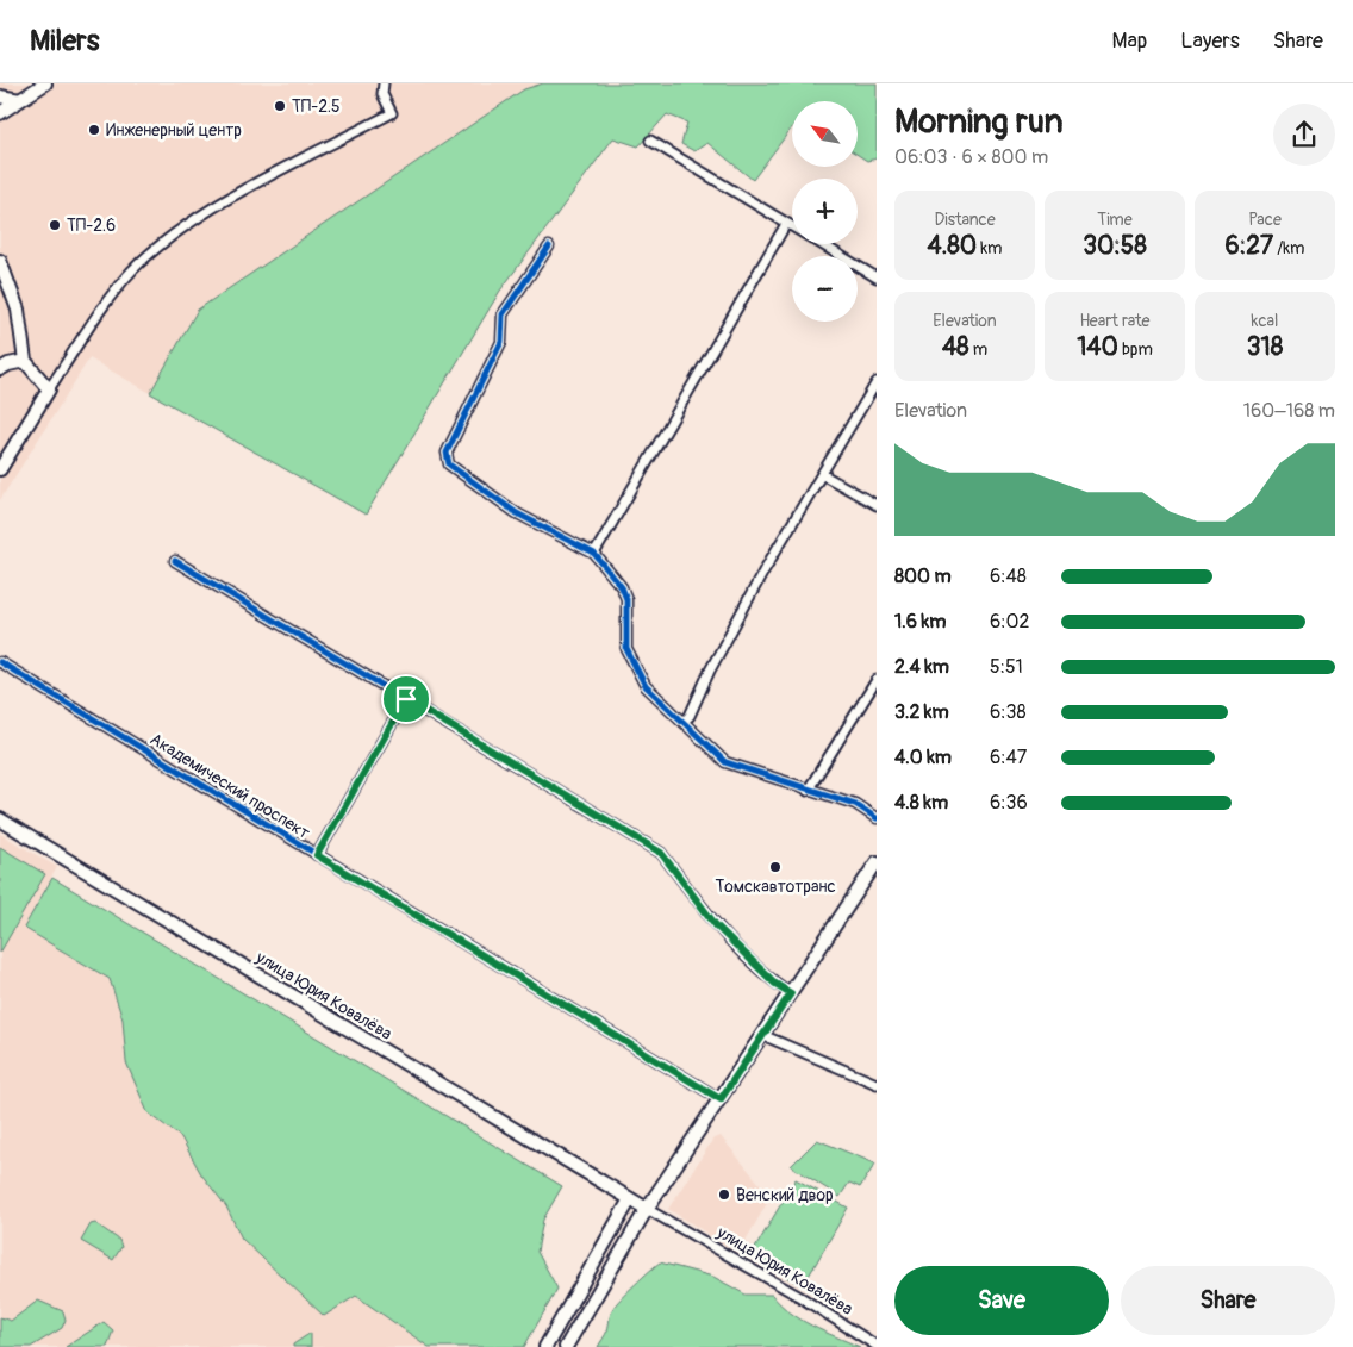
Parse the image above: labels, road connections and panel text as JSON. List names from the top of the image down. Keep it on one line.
{"streets":{"main road":["улица Юрия Ковалёва"],"street":["Академический проспект"]},"places":["ТП-2.5","Инженерный центр","ТП-2.6","Томскавтотранс","Венский двор"],"north":"top left","page":{"header":"Milers","nav":["Map","Layers","Share"],"heading":["Morning run","06:03 · 6 × 800 m"],"map_buttons":["+","−"],"stats":[["Distance","4.80 km"],["Time","30:58"],["Pace","6:27 /km"],["Elevation","48 m"],["Heart rate","140 bpm"],["kcal","318"]],"chart":["Elevation","160–168 m"],"list":[{"name":"800 m","note":"6:48"},{"name":"1.6 km","note":"6:02"},{"name":"2.4 km","note":"5:51"},{"name":"3.2 km","note":"6:38"},{"name":"4.0 km","note":"6:47"},{"name":"4.8 km","note":"6:36"}],"buttons":["Save","Share"]}}
